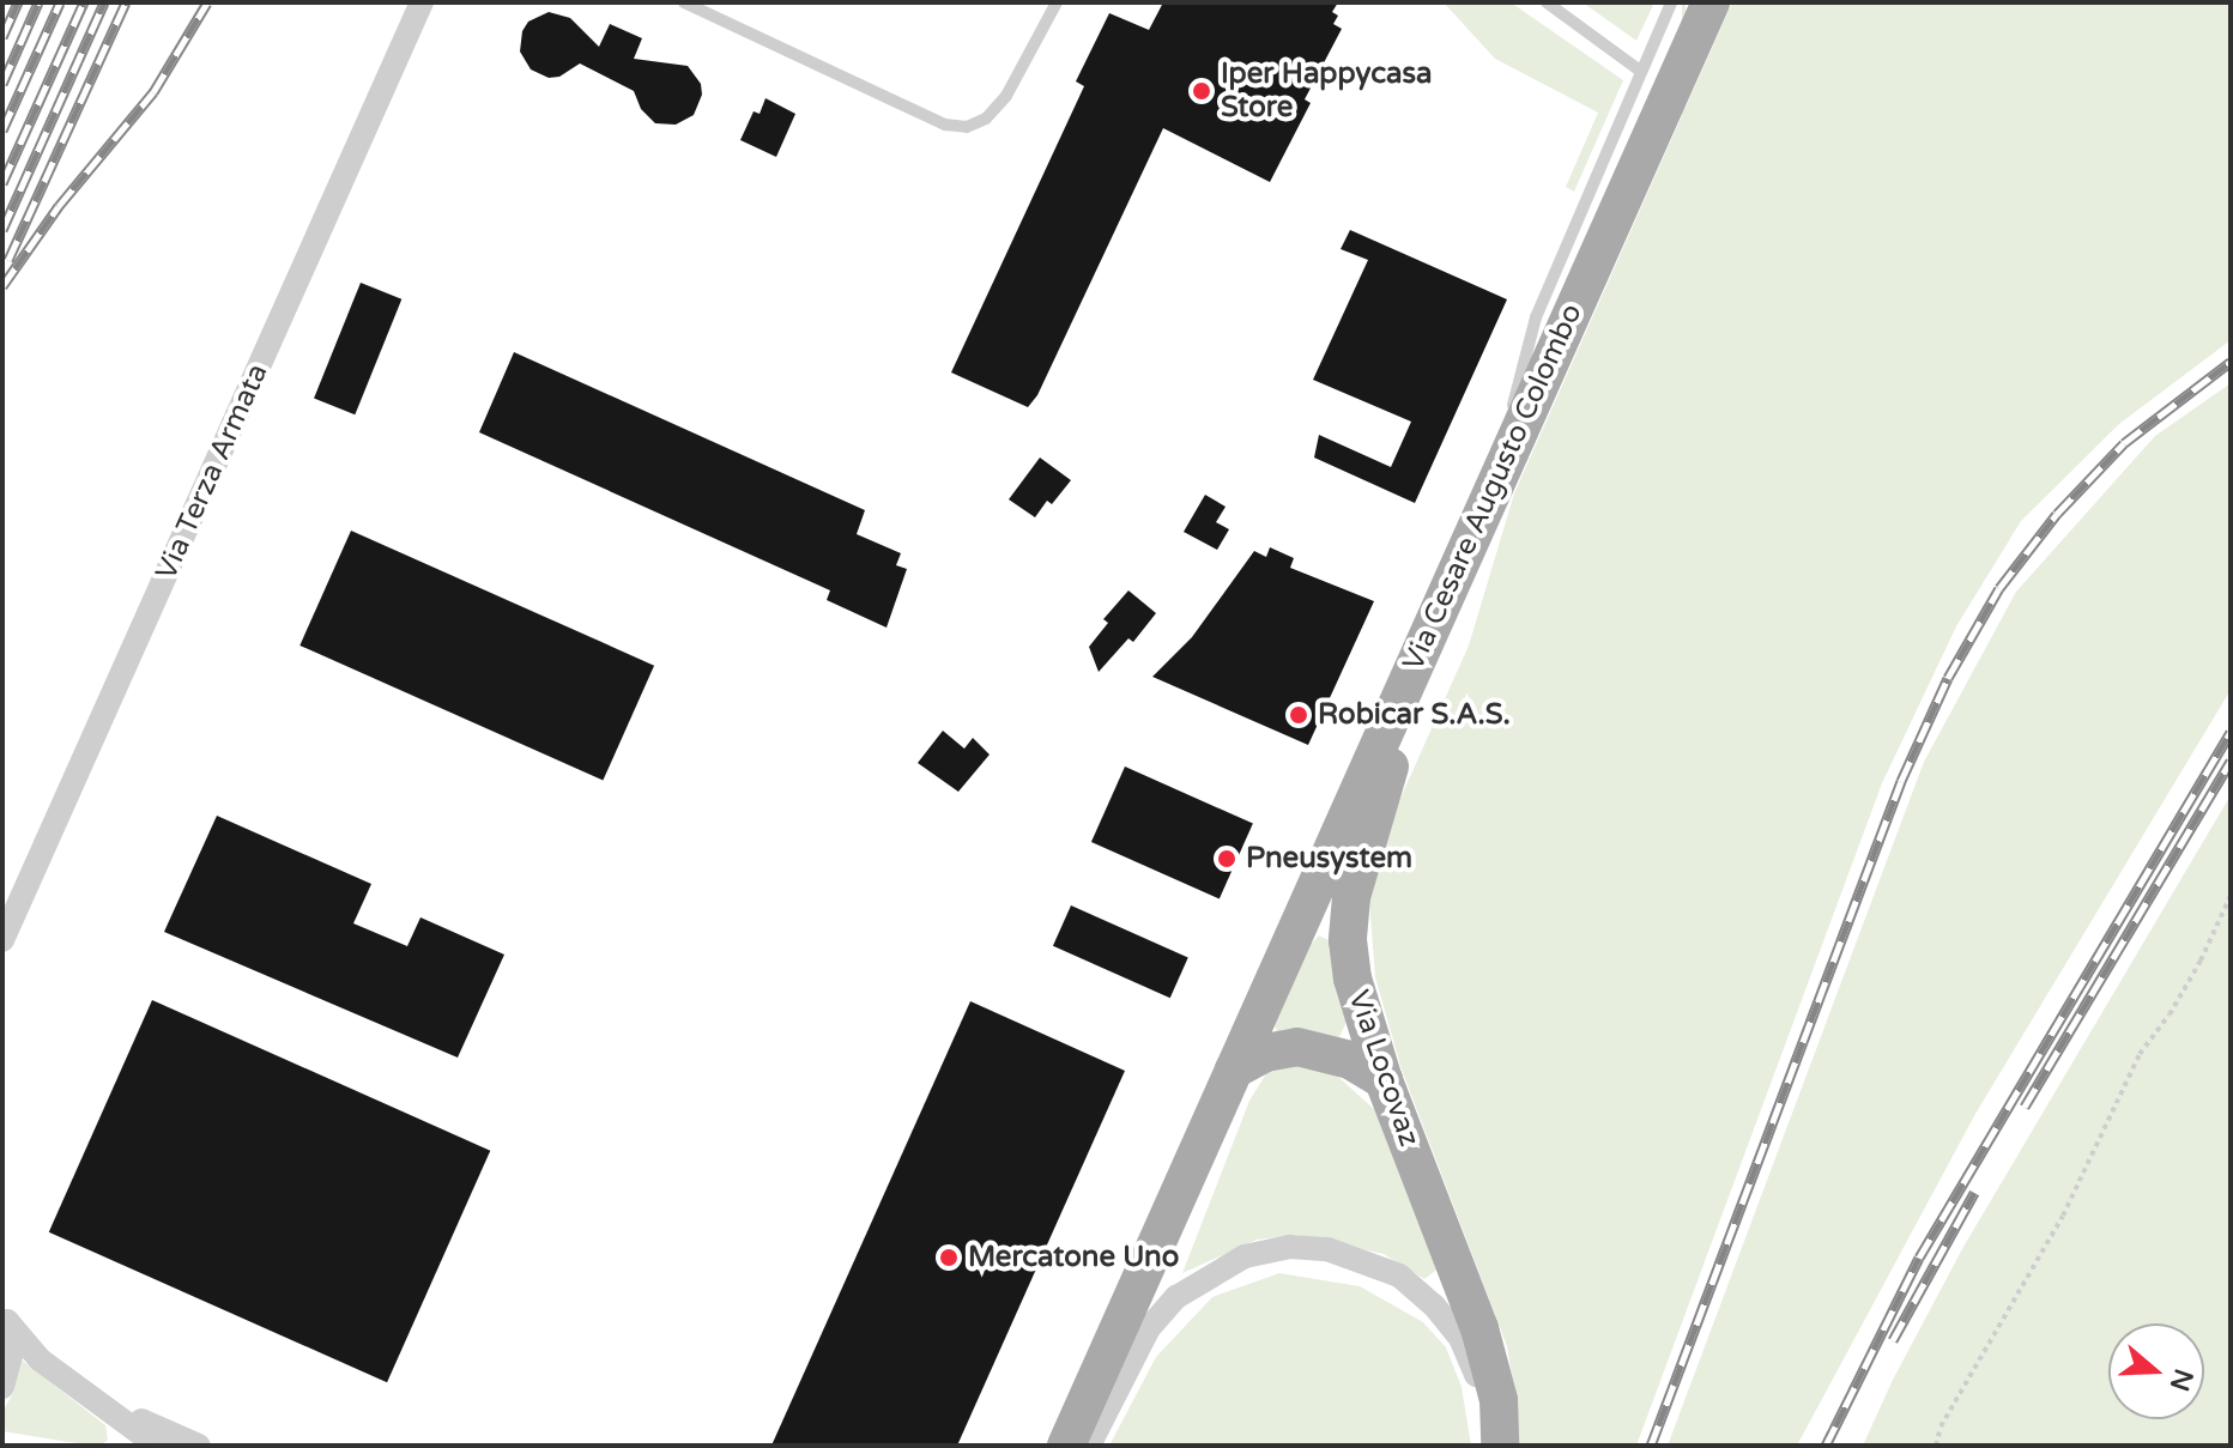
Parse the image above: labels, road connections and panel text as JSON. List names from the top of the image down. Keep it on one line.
{"streets":{"main road":["Via Cesare Augusto Colombo","Via Locovaz"],"street":["Via Terza Armata"]},"crossings":[["Via Cesare Augusto Colombo","Via Locovaz"]],"places":["Iper Happycasa Store","Robicar S.A.S.","Pneusystem","Mercatone Uno"],"north":"right"}
